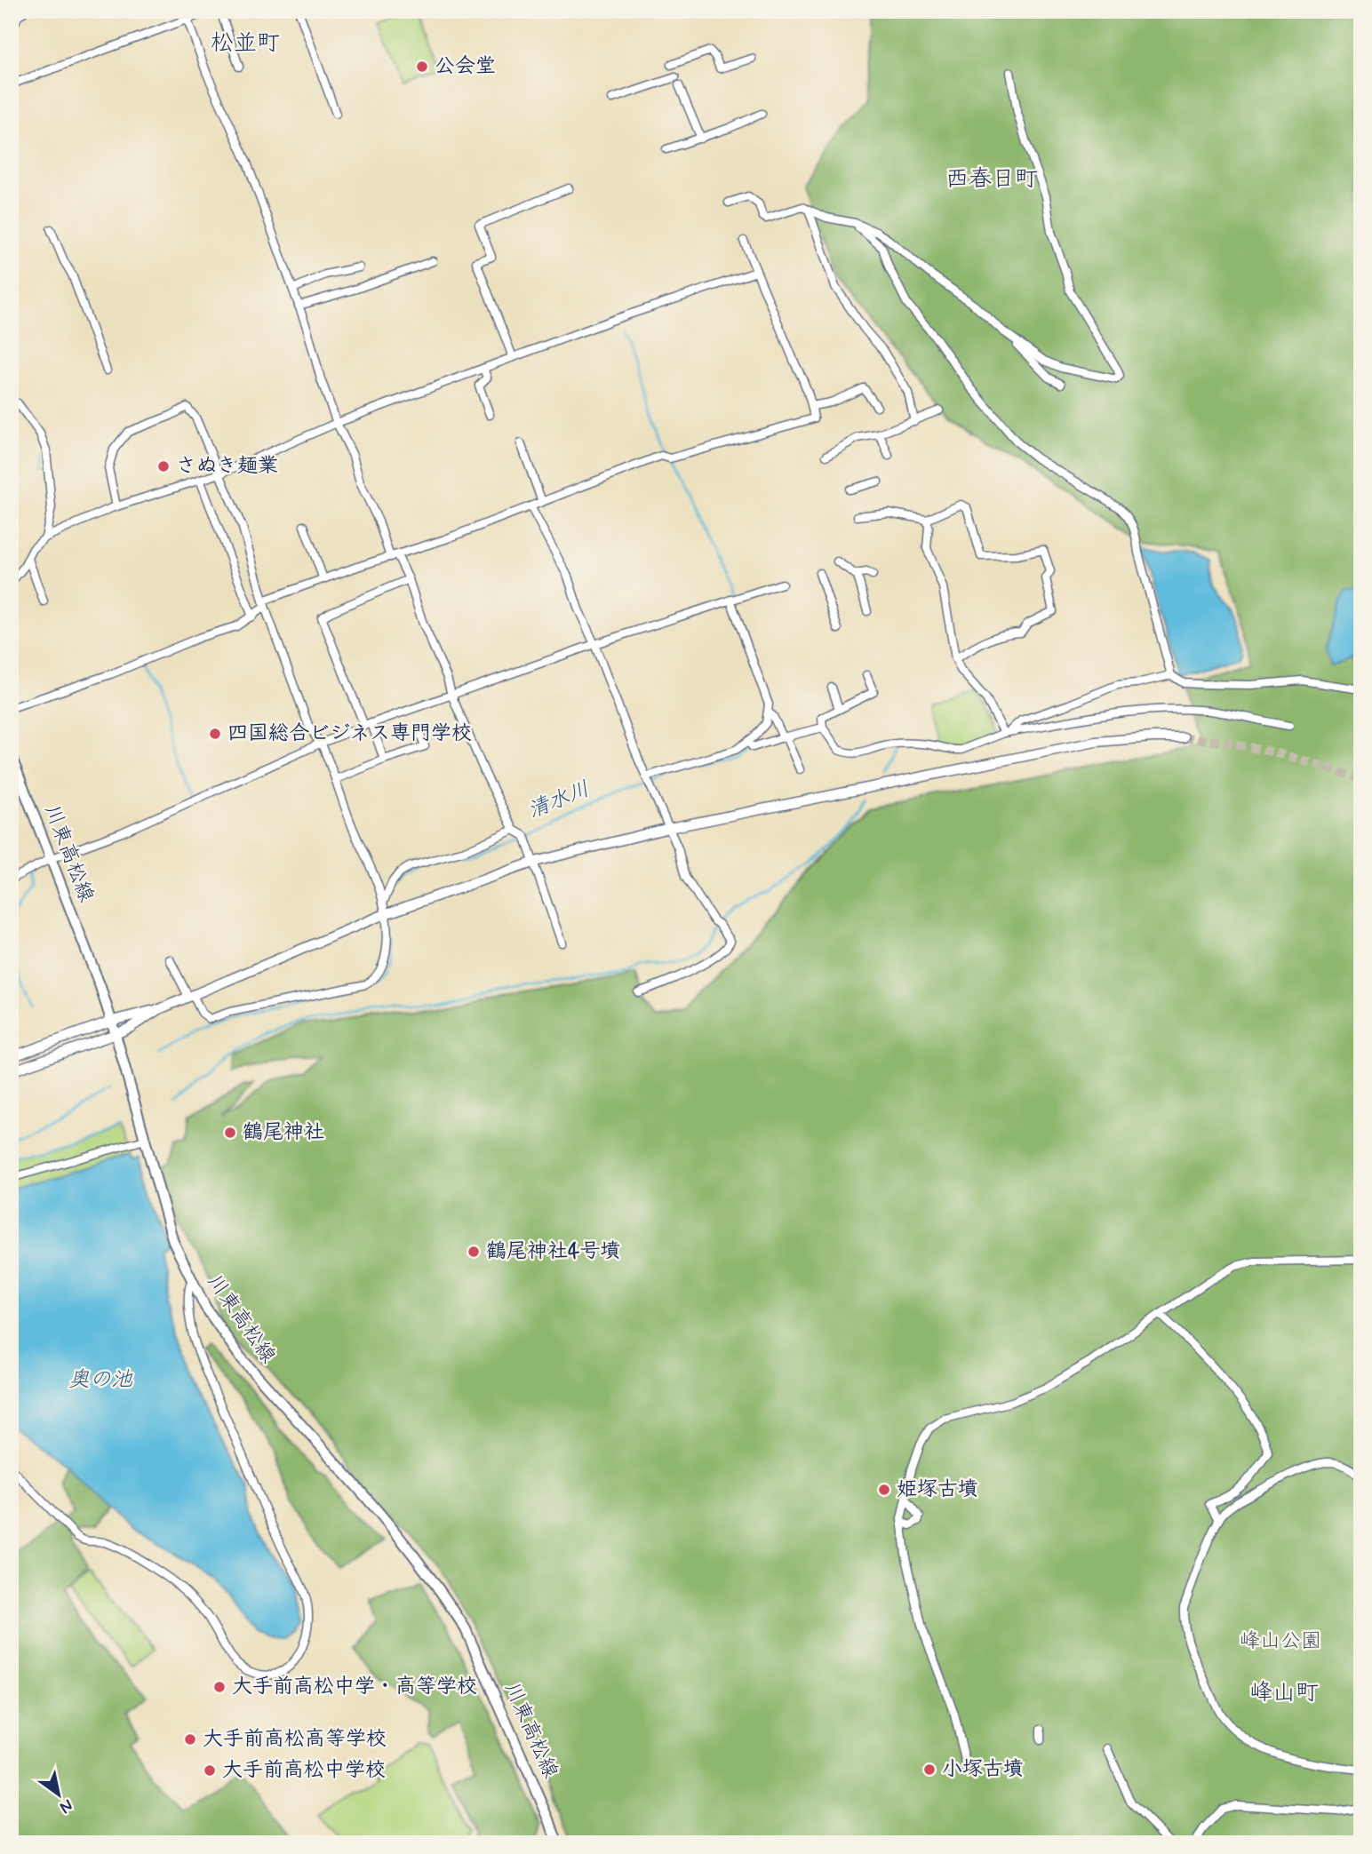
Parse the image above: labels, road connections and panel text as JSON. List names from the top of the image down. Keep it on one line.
{"streets":{"main road":["川東高松線"]},"districts":["松並町","西春日町","峰山町"],"water":["清水川","奥の池"],"parks":["峰山公園"],"places":["公会堂","さぬき麺業","四国総合ビジネス専門学校","鶴尾神社","鶴尾神社4号墳","姫塚古墳","大手前高松中学・高等学校","大手前高松高等学校","小塚古墳","大手前高松中学校"],"north":"bottom right"}
